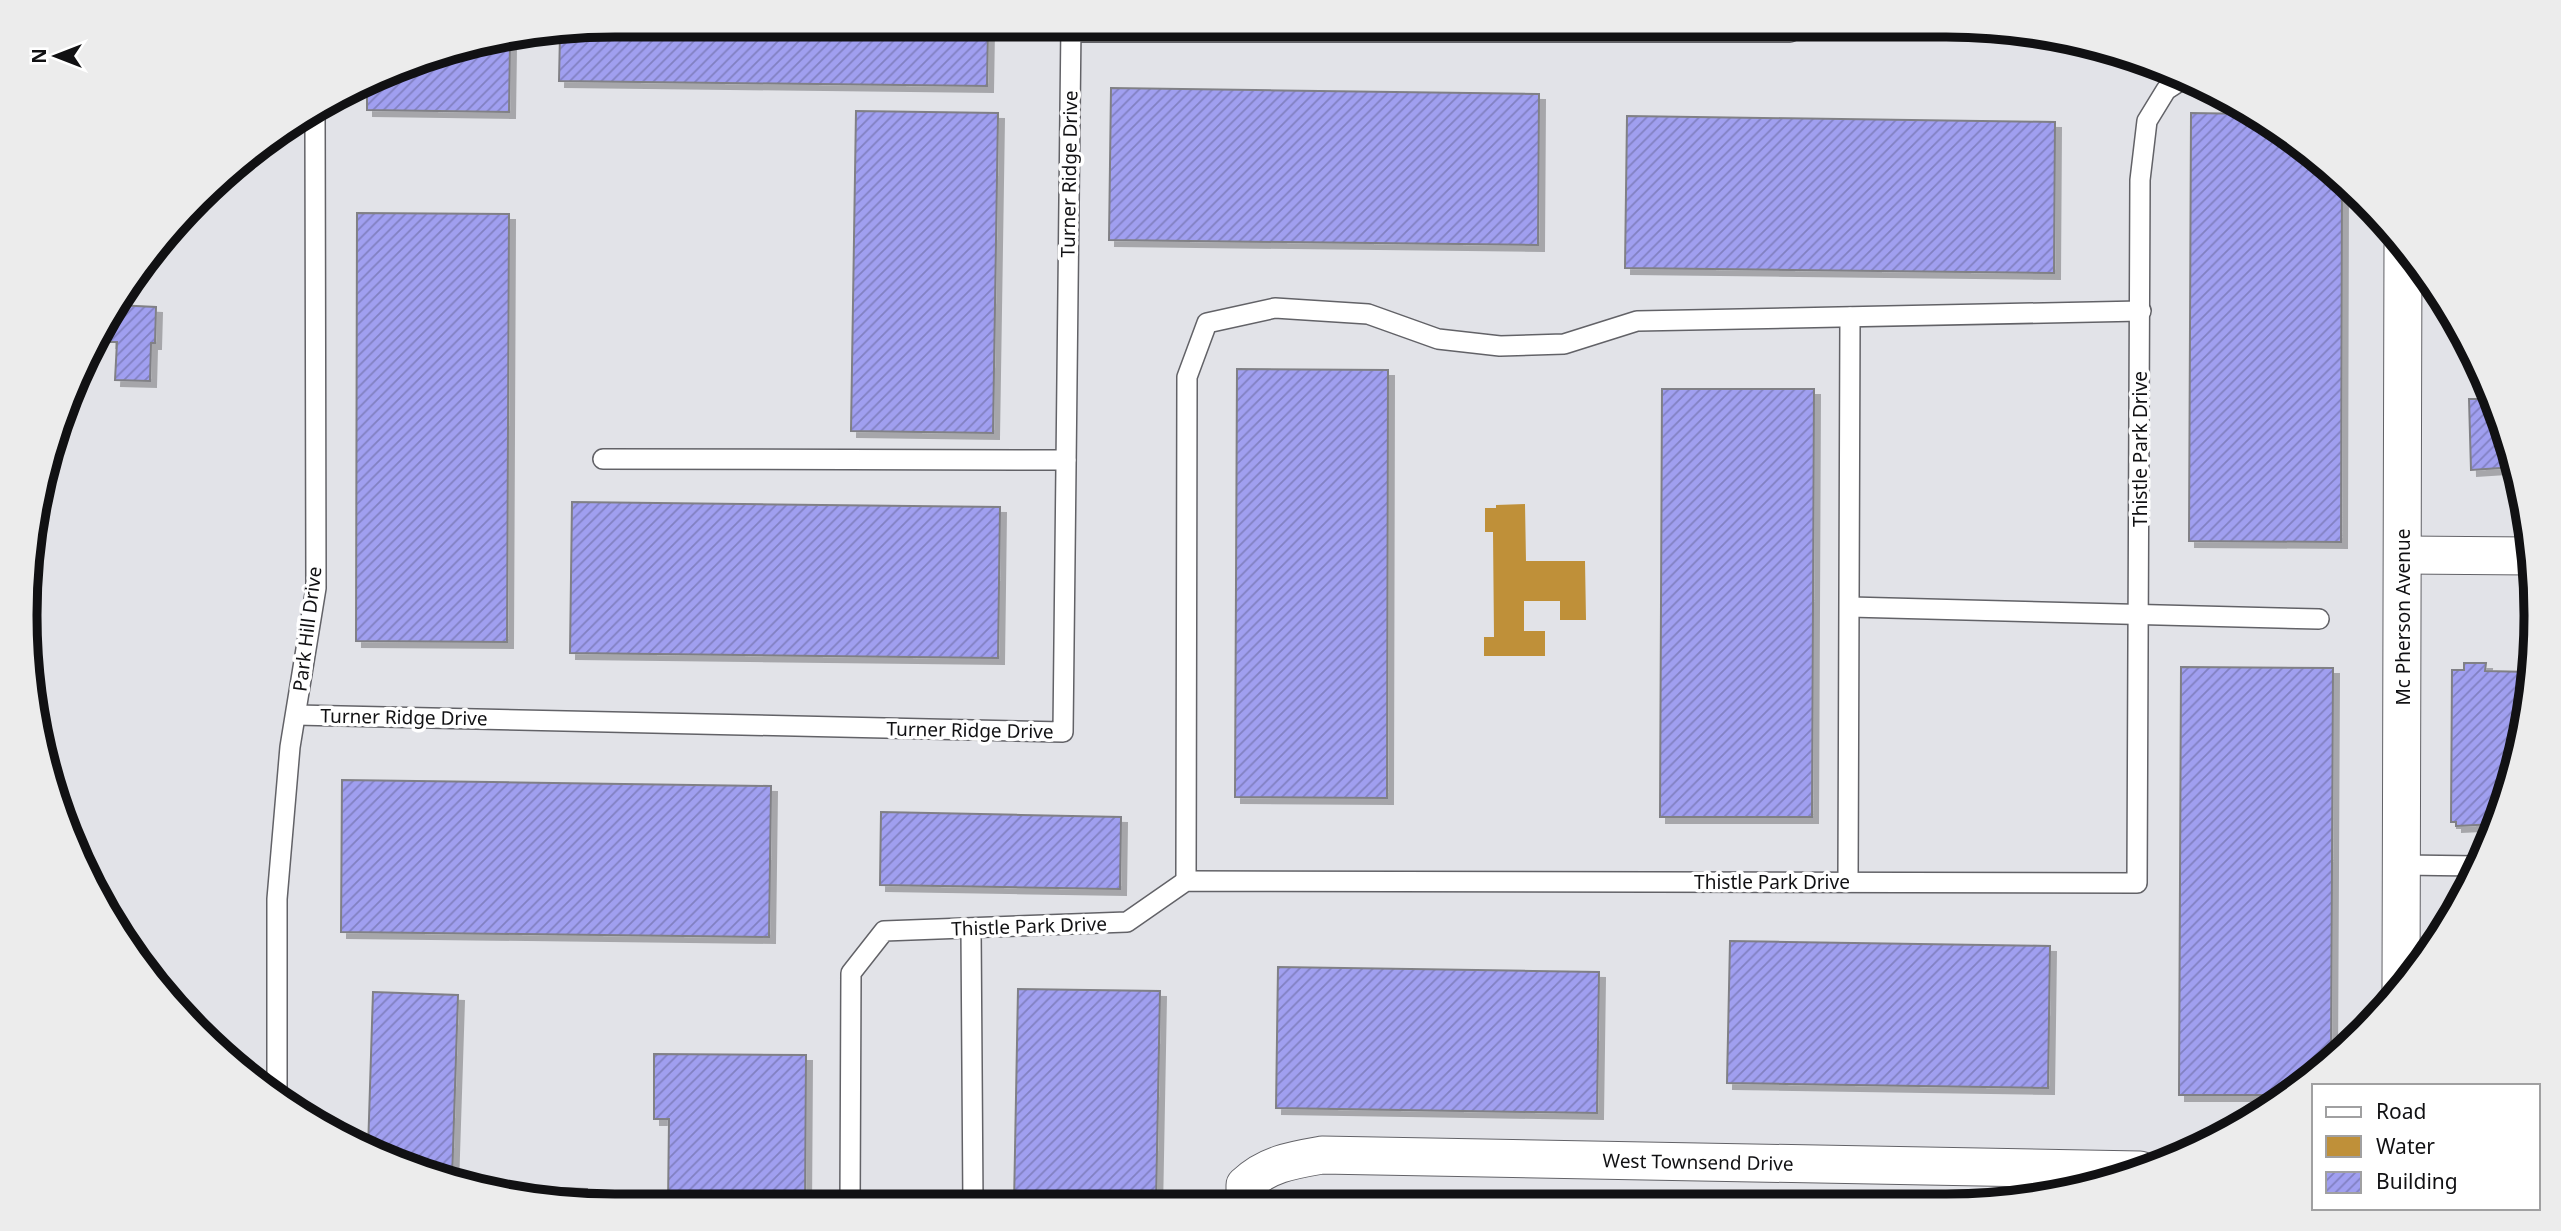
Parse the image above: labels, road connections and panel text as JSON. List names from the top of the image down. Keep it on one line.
{"streets":{"street":["Mc Pherson Avenue","West Townsend Drive"],"lane":["Turner Ridge Drive","Thistle Park Drive","Park Hill Drive"]},"crossings":[["Turner Ridge Drive","Park Hill Drive"]],"legend":["Road","Water","Building"],"north":"left"}
